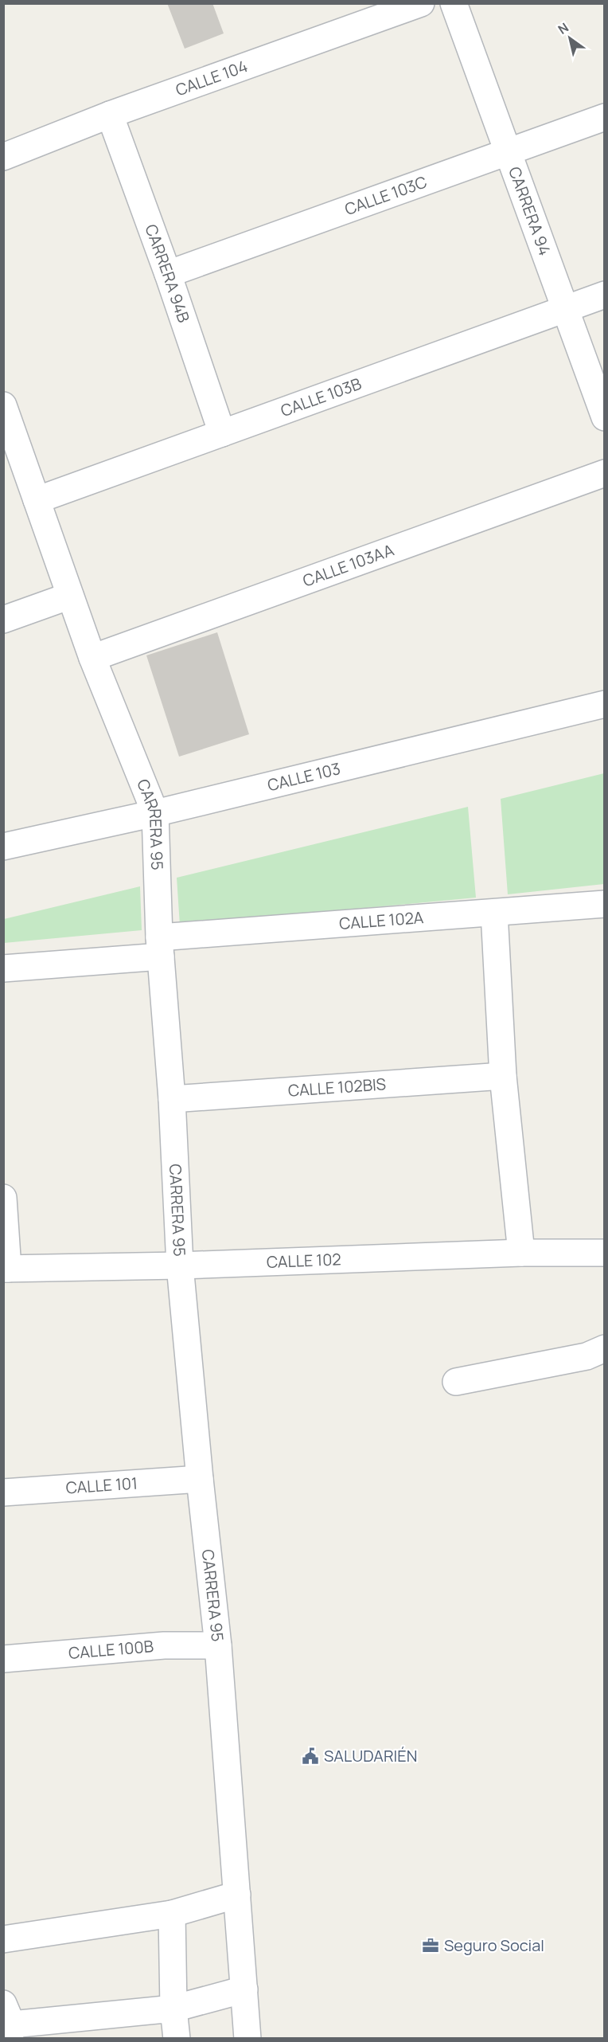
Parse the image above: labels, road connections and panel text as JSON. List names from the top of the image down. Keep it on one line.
{"streets":{"street":["CALLE 104","CALLE 103C","CARRERA 94","CARRERA 94B","CALLE 103B","CALLE 103AA","CALLE 103","CARRERA 95","CALLE 102A","CALLE 102BIS","CALLE 102","CALLE 101","CALLE 100B"]},"crossings":[["CALLE 104","CARRERA 94B"],["CALLE 103C","CARRERA 94"],["CALLE 103C","CARRERA 94B"],["CARRERA 94","CALLE 103B"],["CARRERA 94B","CALLE 103B"],["CALLE 103B","CARRERA 95"],["CALLE 103AA","CARRERA 95"],["CALLE 103","CARRERA 95"],["CARRERA 95","CALLE 102A"],["CARRERA 95","CALLE 102BIS"],["CARRERA 95","CALLE 102"],["CARRERA 95","CALLE 101"],["CARRERA 95","CALLE 100B"]],"places":{"public building":["SALUDARIÉN"],"office":["Seguro Social"]},"north":"top left"}
